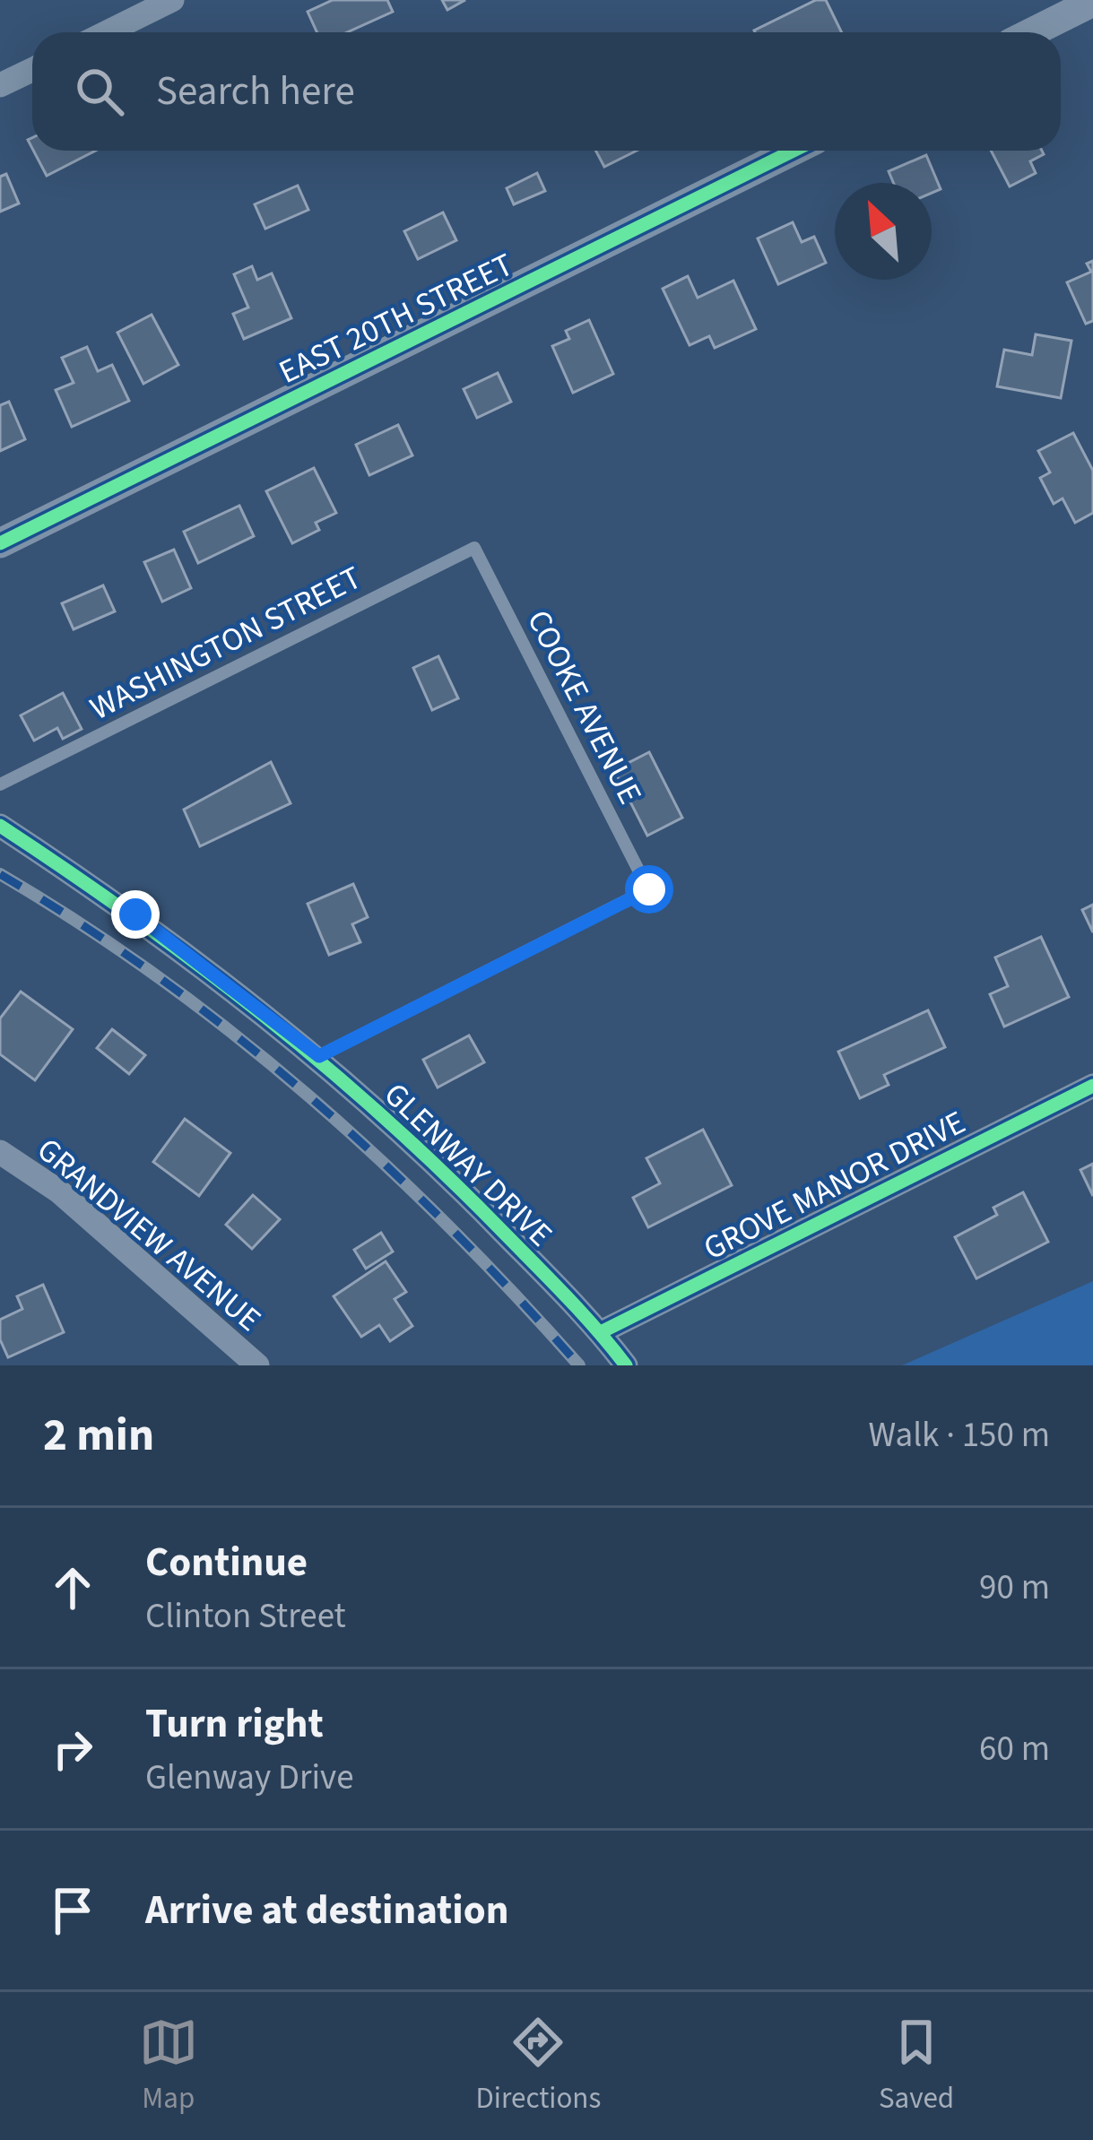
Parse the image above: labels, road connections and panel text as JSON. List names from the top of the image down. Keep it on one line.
{"streets":{"street":["EAST 20TH STREET","GLENWAY DRIVE","GROVE MANOR DRIVE","GRANDVIEW AVENUE"],"lane":["WASHINGTON STREET","COOKE AVENUE"]},"crossings":[["WASHINGTON STREET","COOKE AVENUE"],["COOKE AVENUE","GLENWAY DRIVE"],["GLENWAY DRIVE","GROVE MANOR DRIVE"]],"north":"top left","page":{"search":"Search here","heading":["2 min","Walk · 150 m"],"list":[["Continue","Clinton Street","90 m"],["Turn right","Glenway Drive","60 m"],"Arrive at destination"],"nav":["Map","Directions","Saved"]}}
